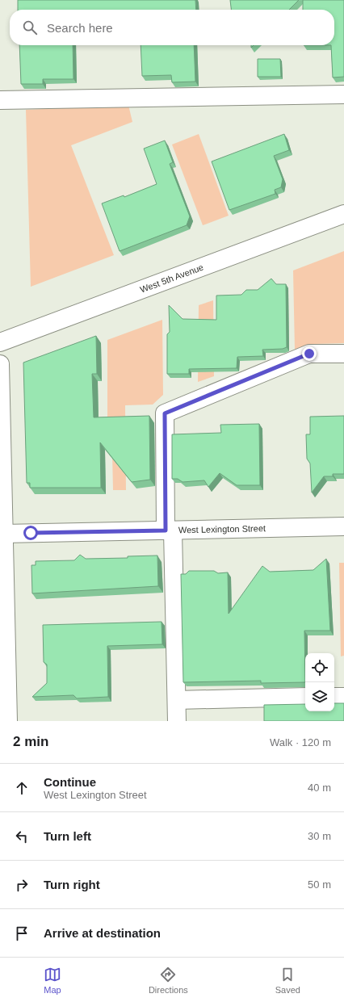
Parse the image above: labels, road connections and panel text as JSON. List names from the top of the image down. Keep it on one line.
{"streets":{"street":["West 5th Avenue","West Lexington Street"]},"page":{"search":"Search here","heading":["2 min","Walk · 120 m"],"list":[["Continue","West Lexington Street","40 m"],["Turn left","30 m"],["Turn right","50 m"],"Arrive at destination"],"nav":["Map","Directions","Saved"]}}
